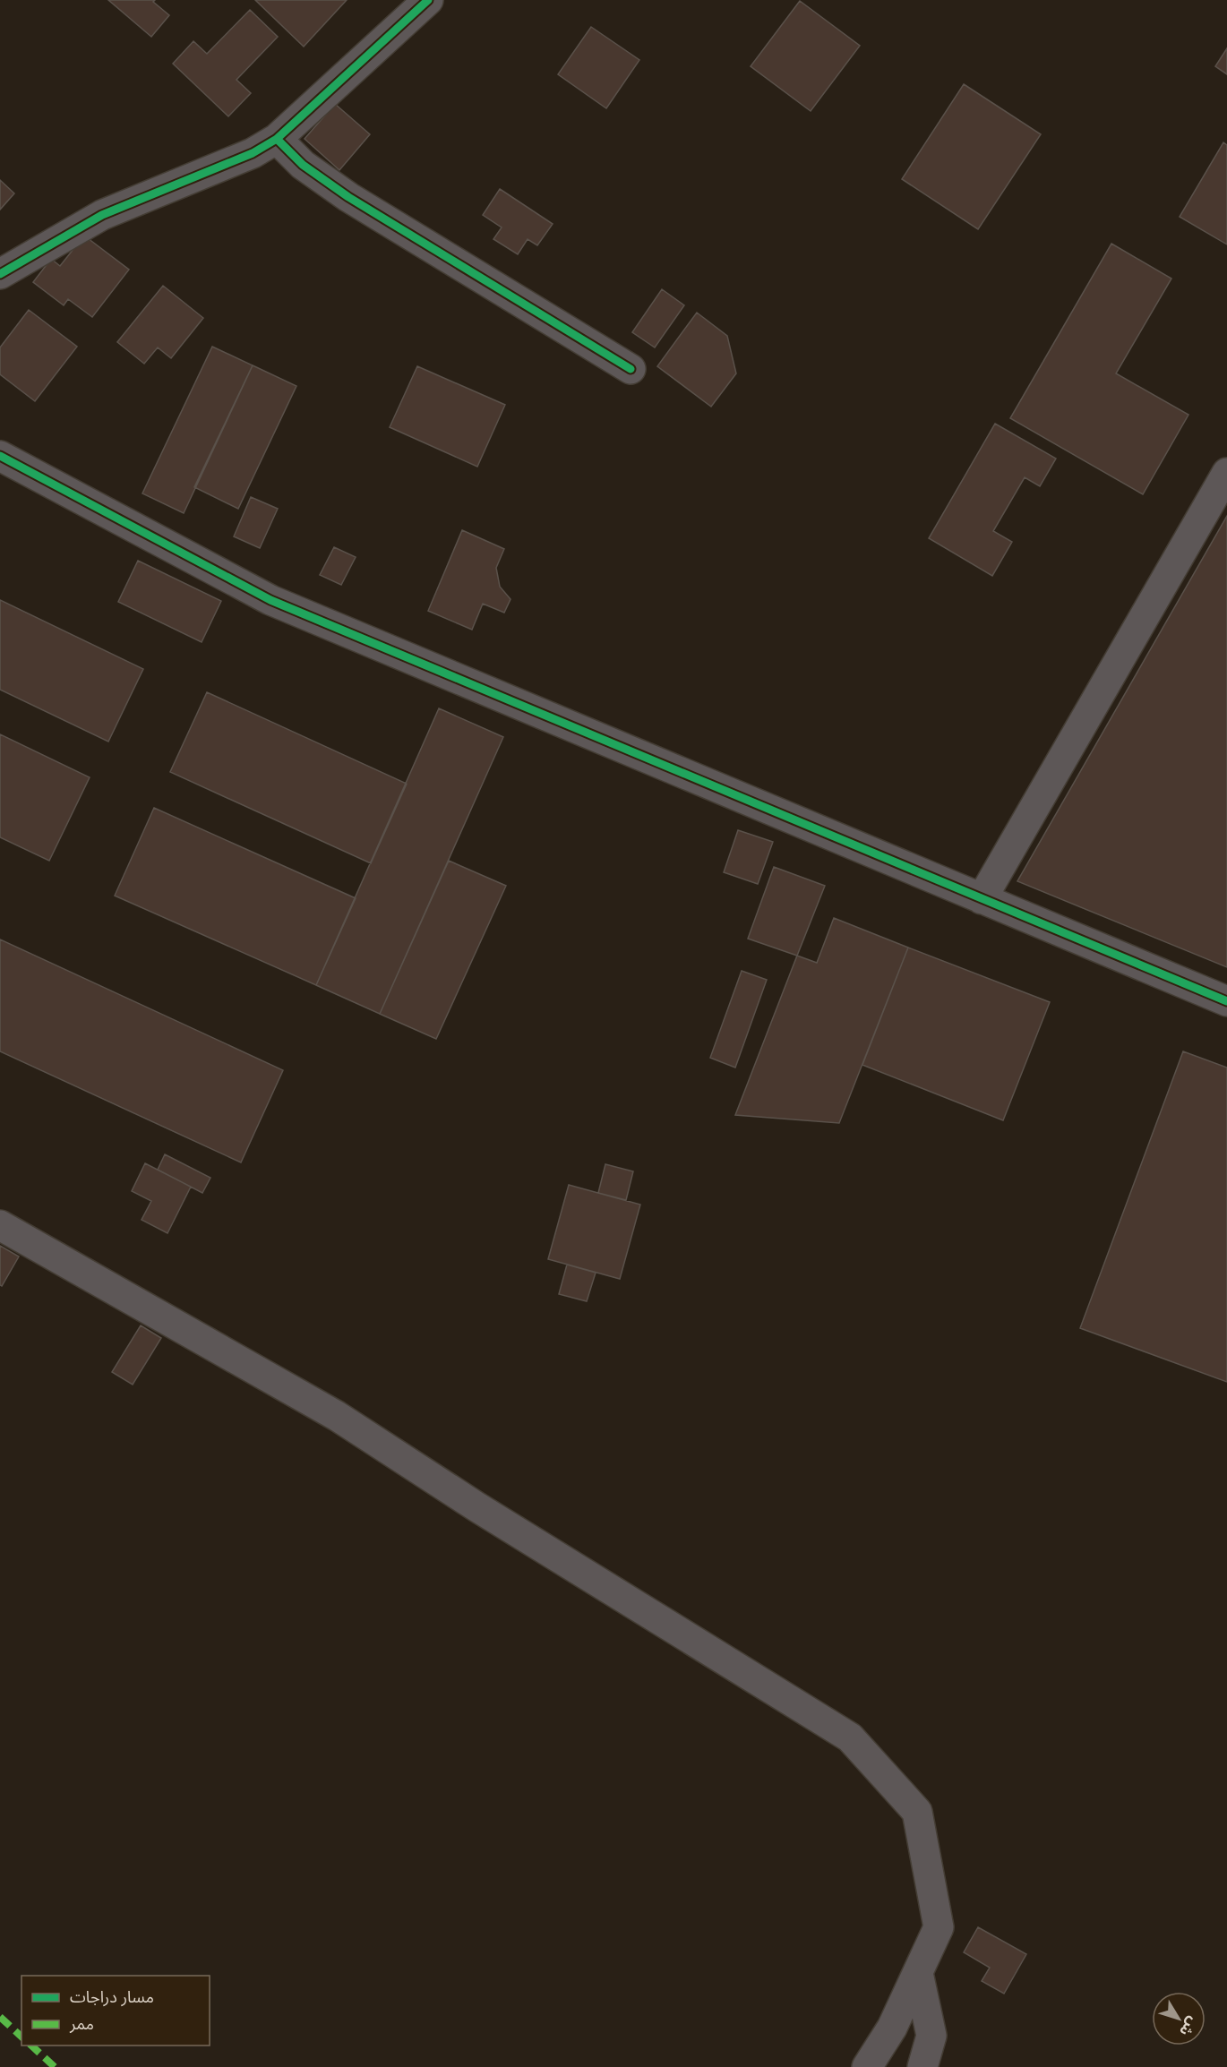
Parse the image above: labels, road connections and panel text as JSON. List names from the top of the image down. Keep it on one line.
{"legend":["مسار دراجات","ممر"],"north":"bottom right"}
